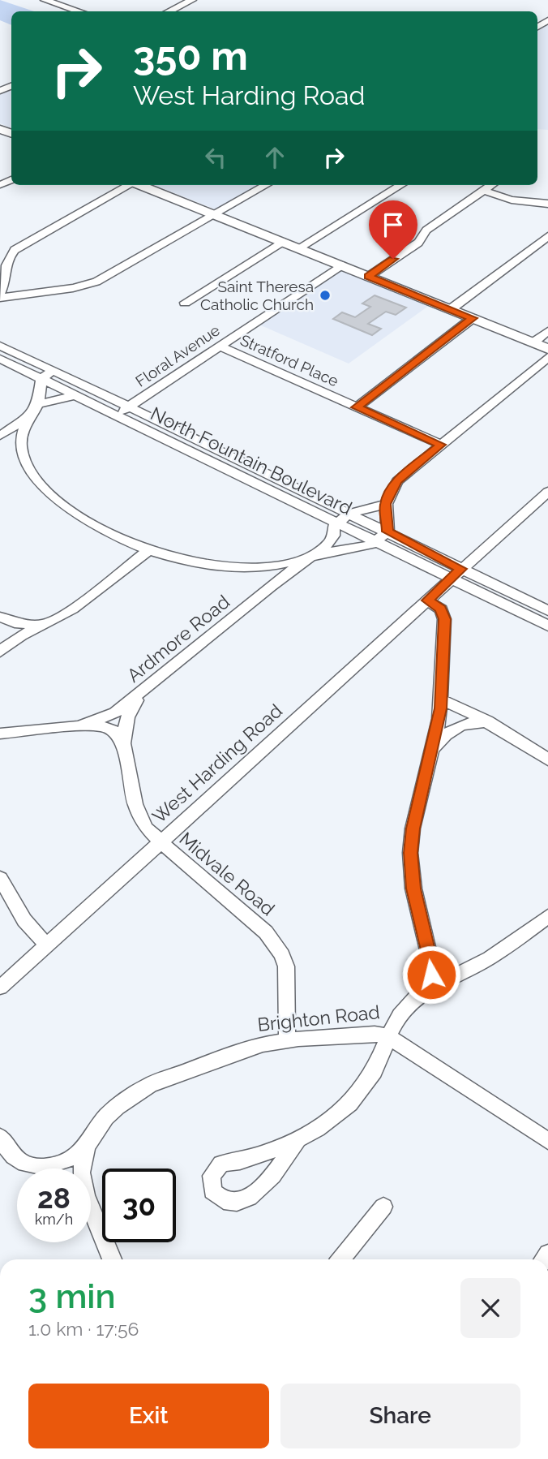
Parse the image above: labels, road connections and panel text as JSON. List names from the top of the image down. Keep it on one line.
{"streets":{"street":["Floral Avenue","Stratford Place","North Fountain Boulevard","Ardmore Road","West Harding Road","Midvale Road","Brighton Road"]},"crossings":[["Floral Avenue","Stratford Place"],["Floral Avenue","North Fountain Boulevard"],["North Fountain Boulevard","Ardmore Road"],["North Fountain Boulevard","West Harding Road"],["Ardmore Road","Midvale Road"],["West Harding Road","Midvale Road"],["Midvale Road","Brighton Road"]],"places":["Saint Theresa Catholic Church"],"page":{"turn":["350 m","West Harding Road"],"speed":"28 km/h","limit":"30","heading":["3 min","1.0 km · 17:56"],"buttons":["Exit","Share"]}}
